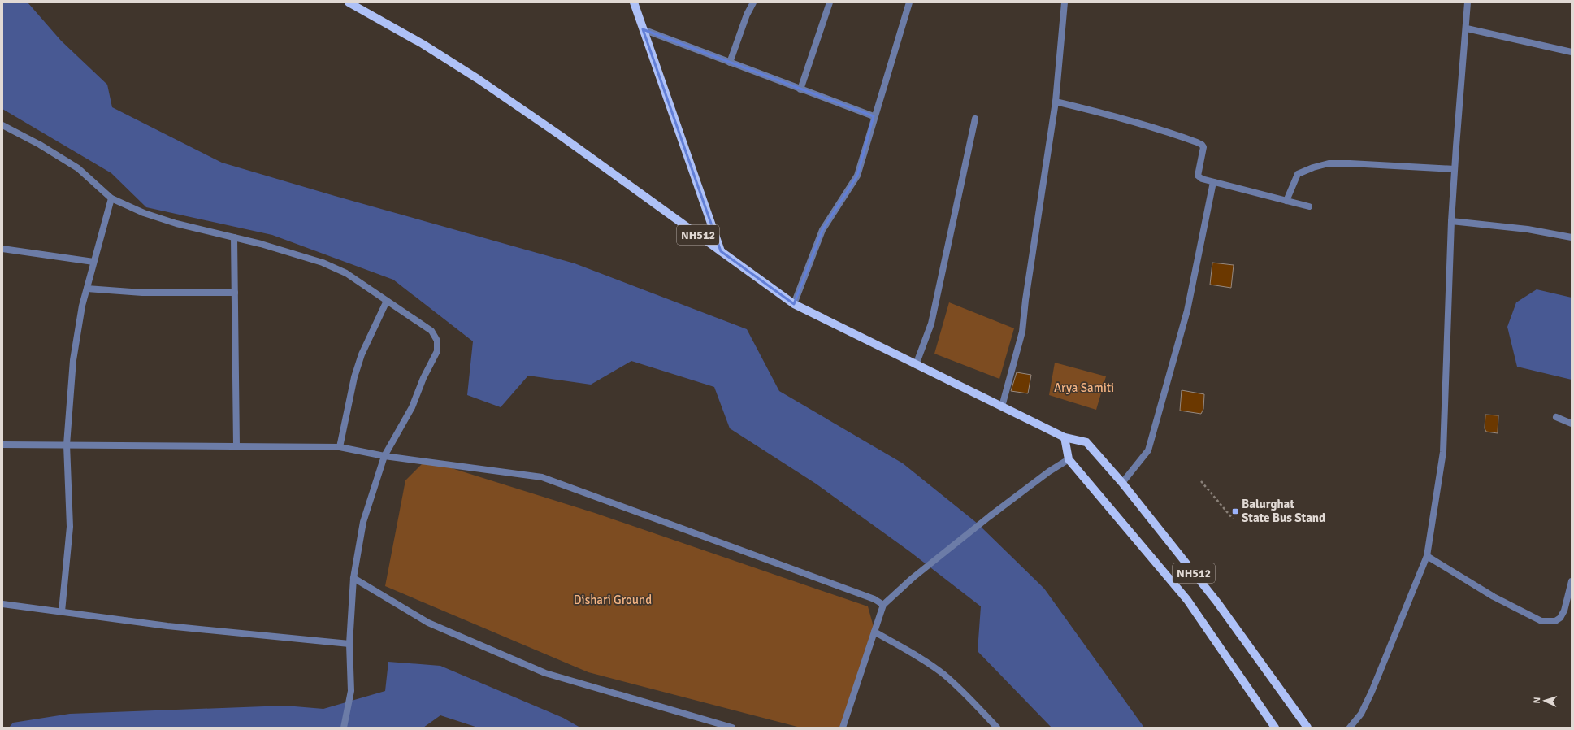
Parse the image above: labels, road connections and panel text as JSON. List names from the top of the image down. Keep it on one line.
{"streets":{"main road":["NH512"]},"parks":["Arya Samiti","Dishari Ground"],"places":{"transit":["Balurghat State Bus Stand"]},"north":"left"}
